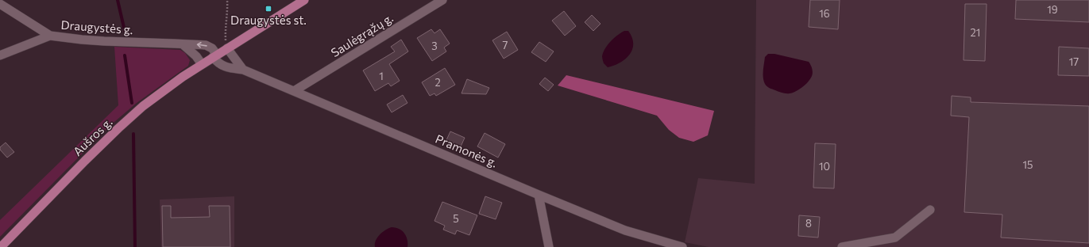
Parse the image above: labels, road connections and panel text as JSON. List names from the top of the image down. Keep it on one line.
{"streets":{"main road":["Aušros g."],"street":["Draugystės g.","Saulėgrąžų g.","Pramonės g."]},"crossings":[["Draugystės g.","Aušros g."],["Draugystės g.","Pramonės g."],["Saulėgrąžų g.","Pramonės g."],["Aušros g.","Pramonės g."]],"places":{"transit":["Draugystės st."]},"house_numbers":["19","16","21","7","3","17","1","2","15","10","5","8"]}
